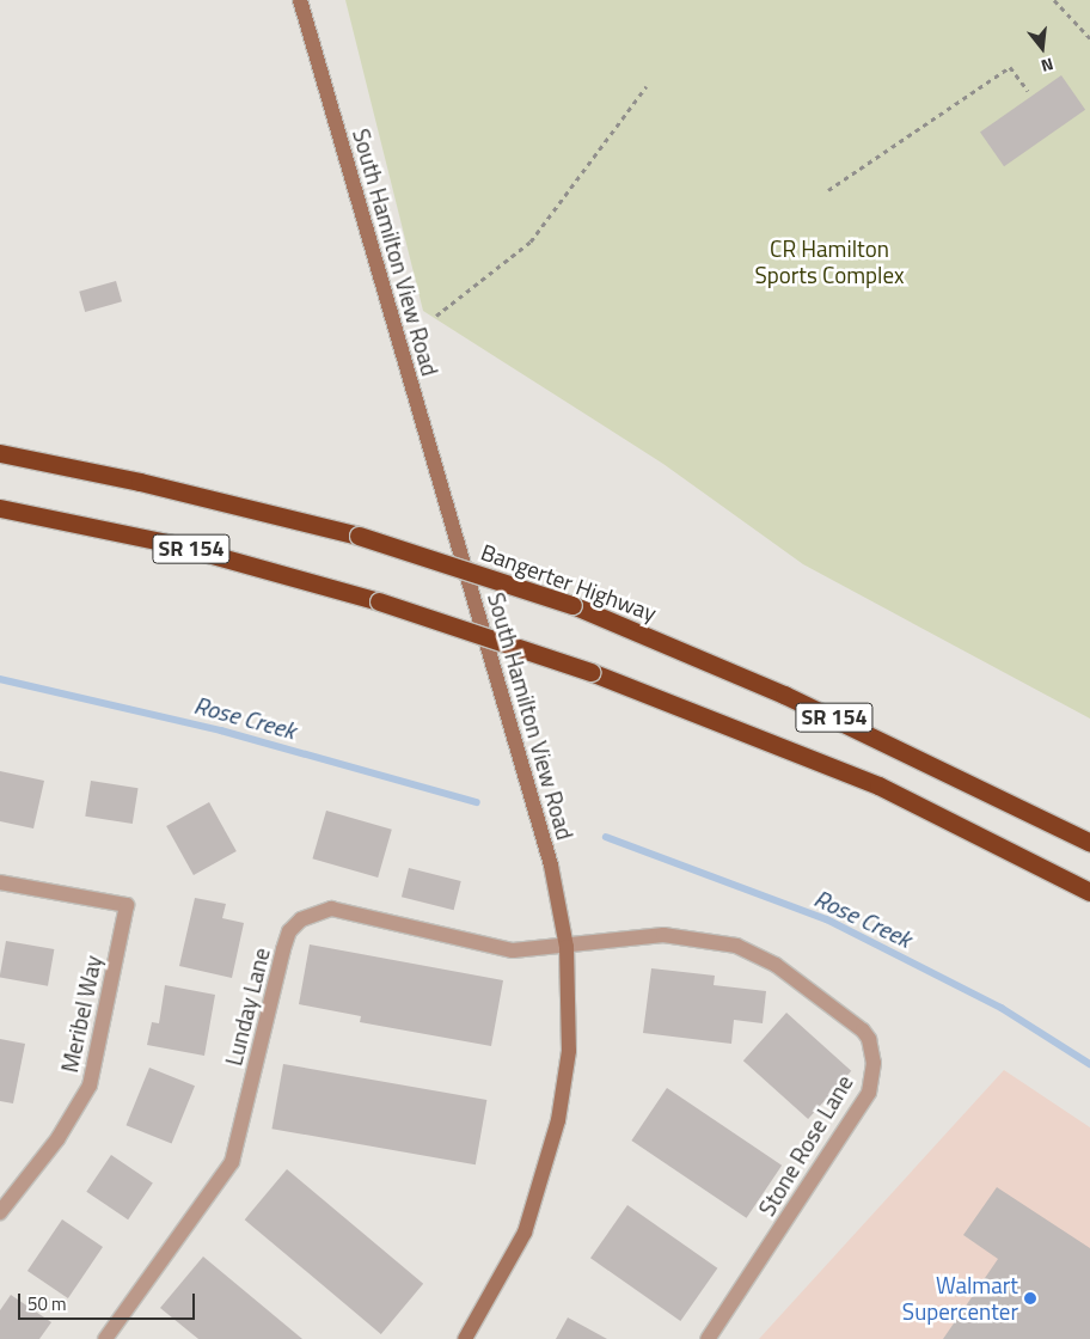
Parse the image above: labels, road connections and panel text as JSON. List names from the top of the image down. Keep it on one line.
{"streets":{"highway":["SR 154","Bangerter Highway"],"street":["South Hamilton View Road","Lunday Lane","Meribel Way","Stone Rose Lane"]},"crossings":[["South Hamilton View Road","Lunday Lane"],["South Hamilton View Road","Stone Rose Lane"],["Lunday Lane","Stone Rose Lane"]],"water":["Rose Creek"],"parks":["CR Hamilton Sports Complex"],"places":["Walmart Supercenter"],"scale_bar":"50 m","north":"bottom"}
